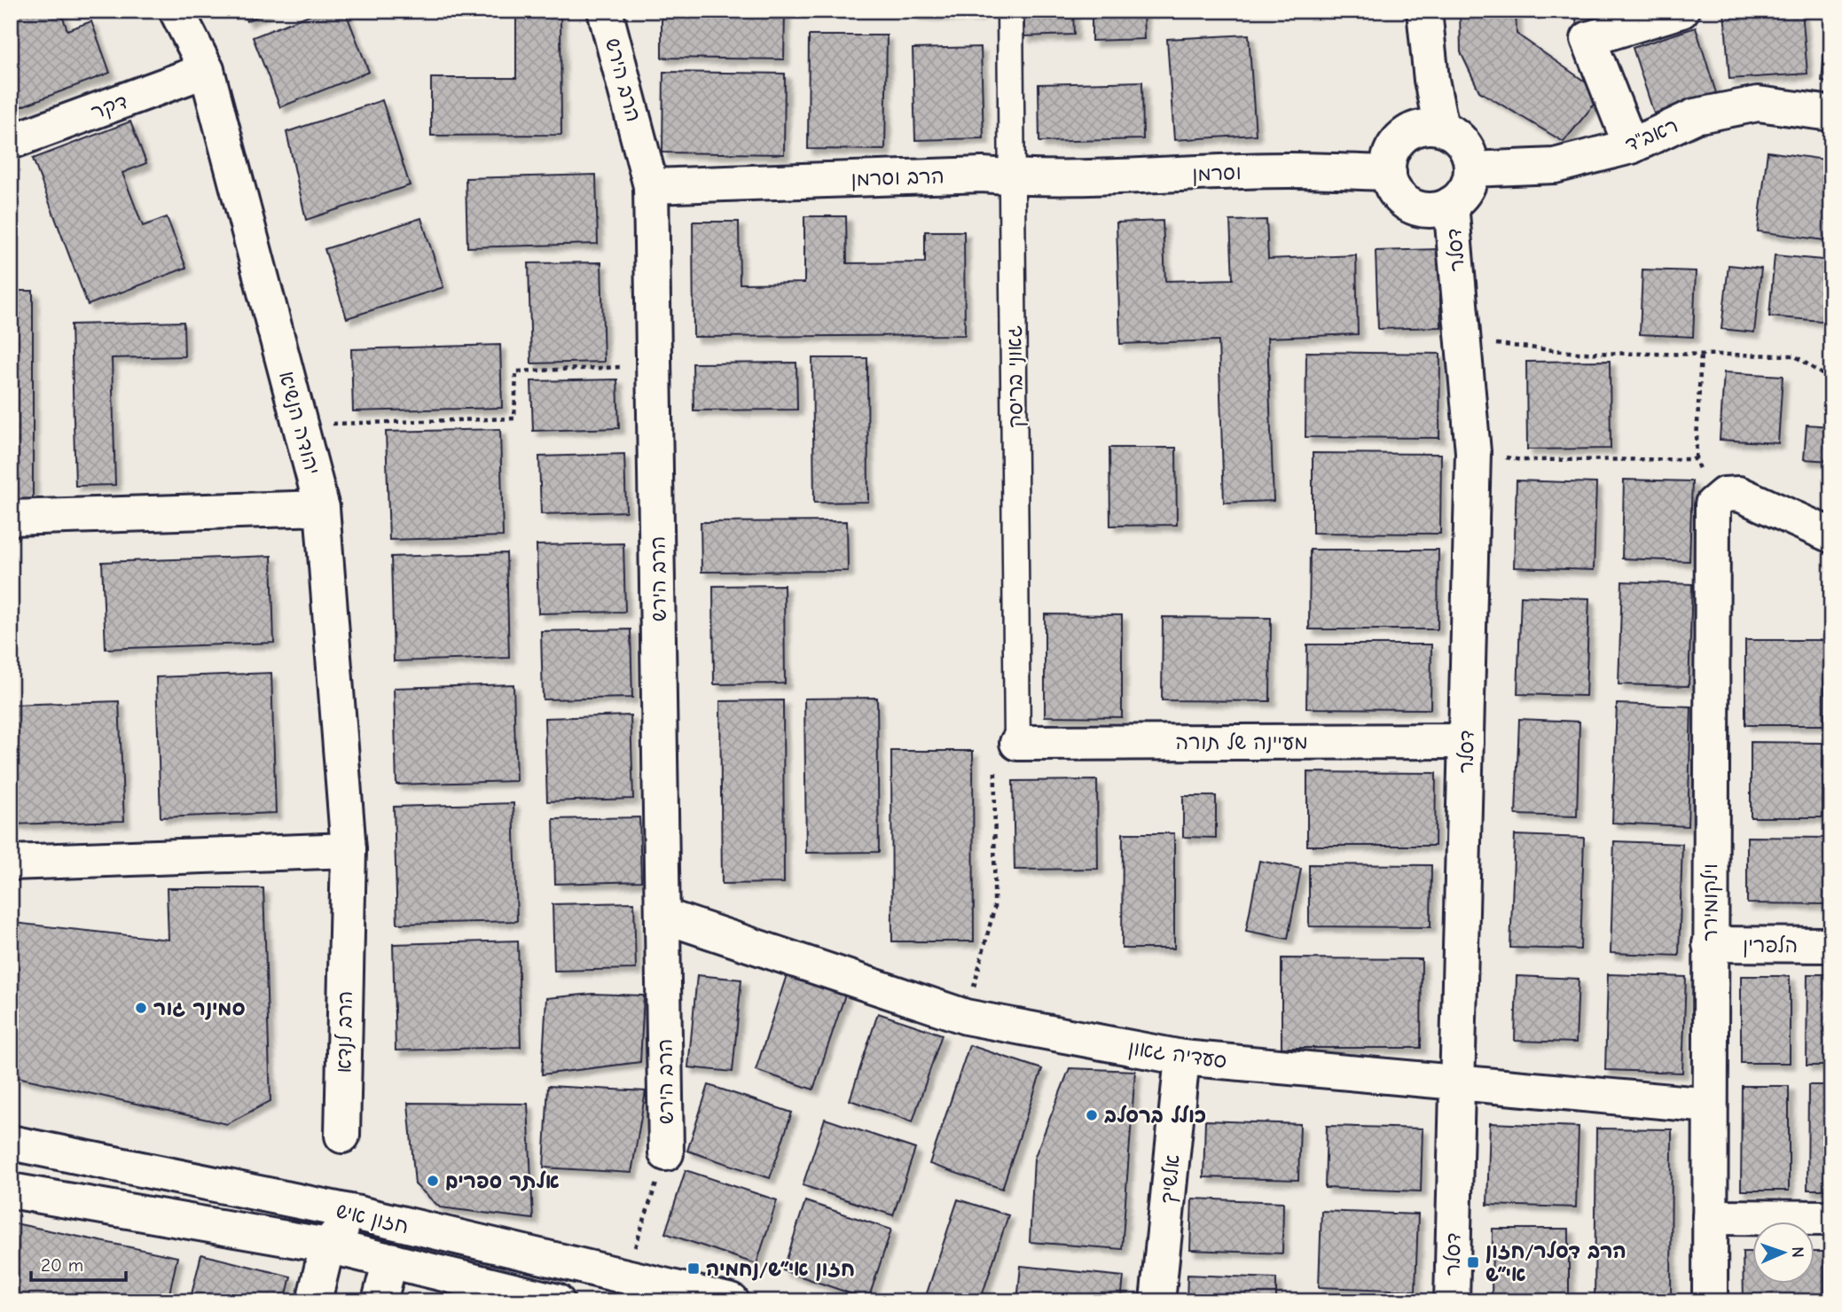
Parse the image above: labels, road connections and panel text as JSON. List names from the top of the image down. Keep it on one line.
{"streets":{"street":["הרב הירש","דקר","ראב\"ד","וסרמן","הרב וסרמן","דסלר","גאוני בריסק","יהודה הנשיא","מעיינה של תורה","וילקומירר","הלפרין","הרב לנדא","סעדיה גאון","אלשיך","חזון איש"]},"crossings":[["הרב הירש","הרב וסרמן"],["הרב הירש","סעדיה גאון"],["דקר","יהודה הנשיא"],["ראב\"ד","וסרמן"],["ראב\"ד","דסלר"],["וסרמן","הרב וסרמן"],["וסרמן","דסלר"],["הרב וסרמן","גאוני בריסק"],["דסלר","מעיינה של תורה"],["דסלר","סעדיה גאון"],["גאוני בריסק","מעיינה של תורה"],["יהודה הנשיא","הרב לנדא"],["וילקומירר","הלפרין"],["וילקומירר","סעדיה גאון"],["סעדיה גאון","אלשיך"]],"places":{"other":["סמינר גור","כולל ברסלב","אלתר ספרים"],"transit":["הרב דסלר/חזון אי״ש","חזון אי״ש/נחמיה"]},"scale_bar":"20 m","north":"right"}
